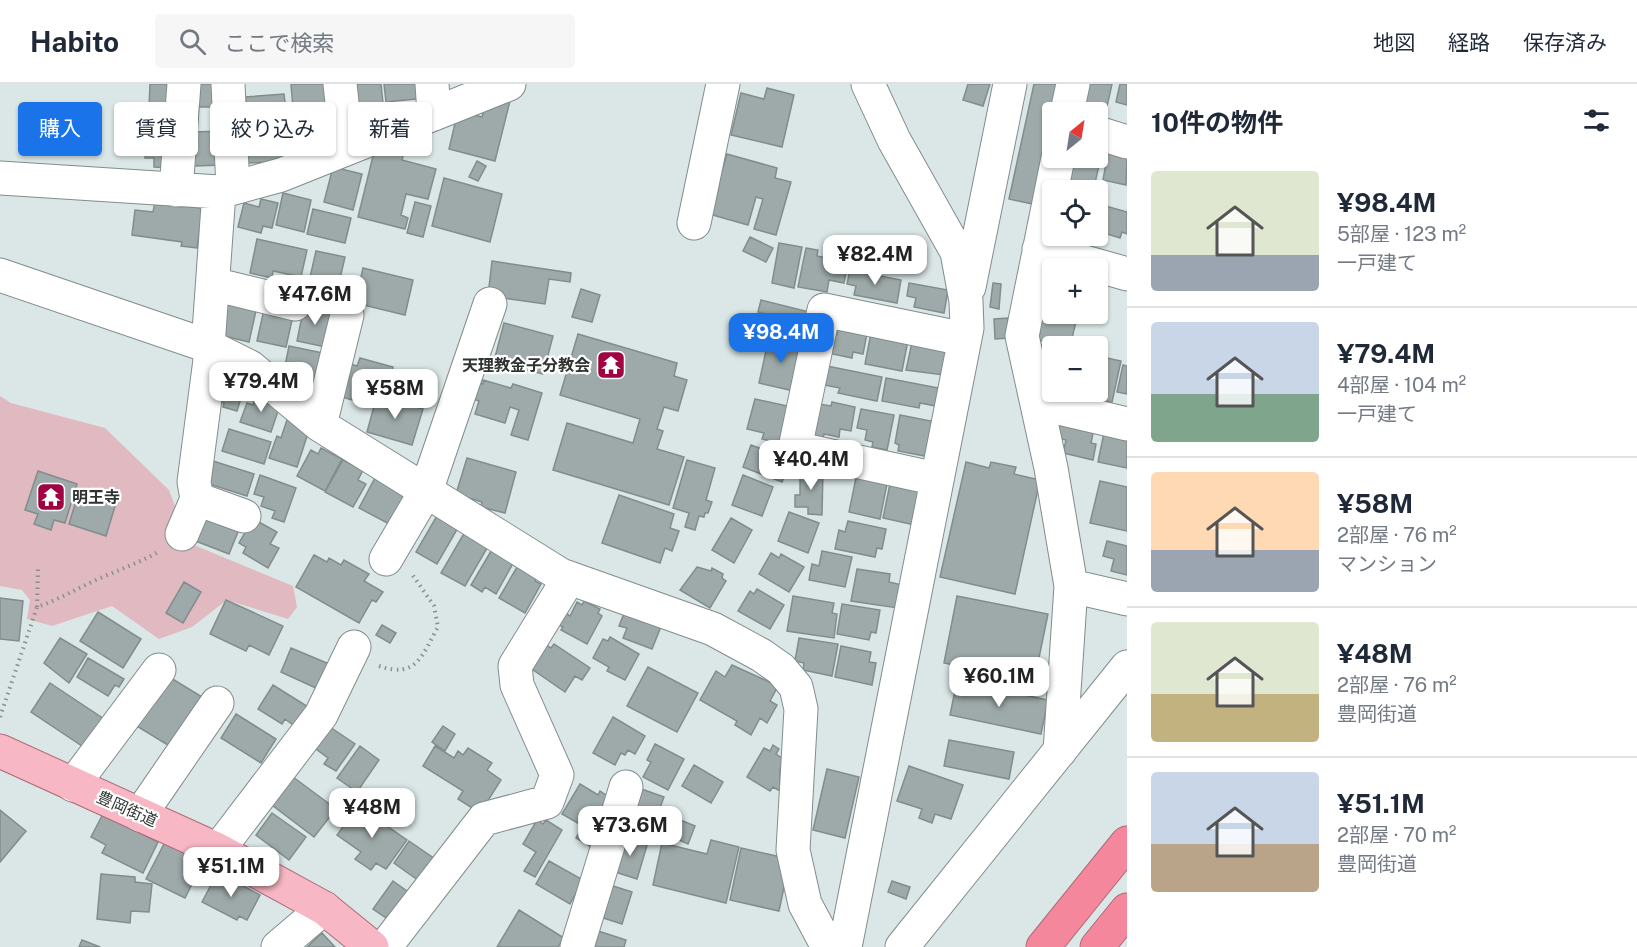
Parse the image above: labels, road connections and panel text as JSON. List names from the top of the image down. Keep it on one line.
{"streets":{"main road":["豊岡街道"]},"places":{"temple":["天理教金子分教会","明王寺"]},"north":"top right","page":{"header":"Habito","search":"ここで検索","nav":["地図","経路","保存済み"],"heading":"10件の物件","map_buttons":["+","−"],"chip":["購入","賃貸","絞り込み","新着"],"list":[{"name":"¥98.4M","note":"5部屋 · 123 m² · 一戸建て"},{"name":"¥79.4M","note":"4部屋 · 104 m² · 一戸建て"},{"name":"¥58M","note":"2部屋 · 76 m² · マンション"},{"name":"¥48M","note":"2部屋 · 76 m² · 豊岡街道"},{"name":"¥51.1M","note":"2部屋 · 70 m² · 豊岡街道"}],"price":["¥82.4M","¥47.6M","¥98.4M","¥79.4M","¥58M","¥40.4M","¥60.1M","¥48M","¥73.6M","¥51.1M"]}}
